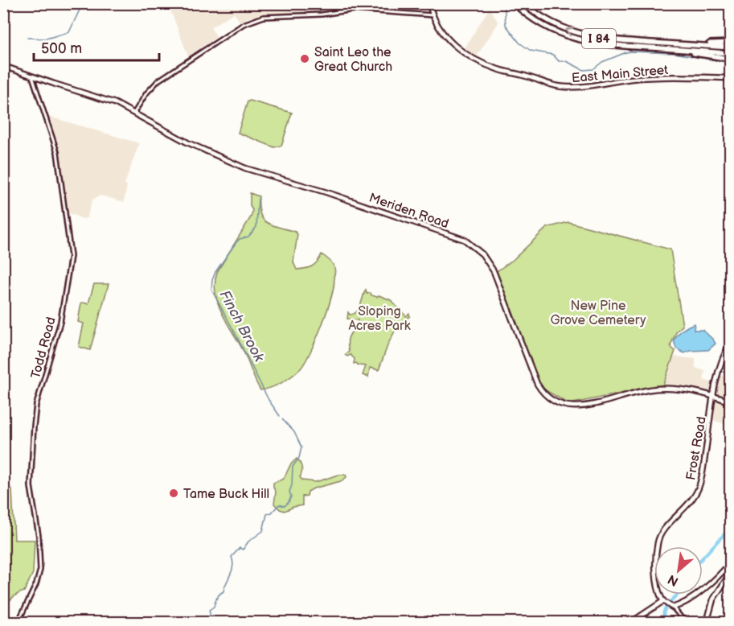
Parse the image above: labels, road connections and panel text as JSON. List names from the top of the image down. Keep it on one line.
{"streets":{"highway":["I 84"],"main road":["East Main Street","Meriden Road","Frost Road"],"street":["Todd Road"]},"crossings":[["Meriden Road","Todd Road"],["Meriden Road","Frost Road"]],"water":["Finch Brook"],"parks":["New Pine Grove Cemetery","Sloping Acres Park"],"places":["Saint Leo the Great Church","Tame Buck Hill"],"scale_bar":"500 m","north":"bottom left"}
